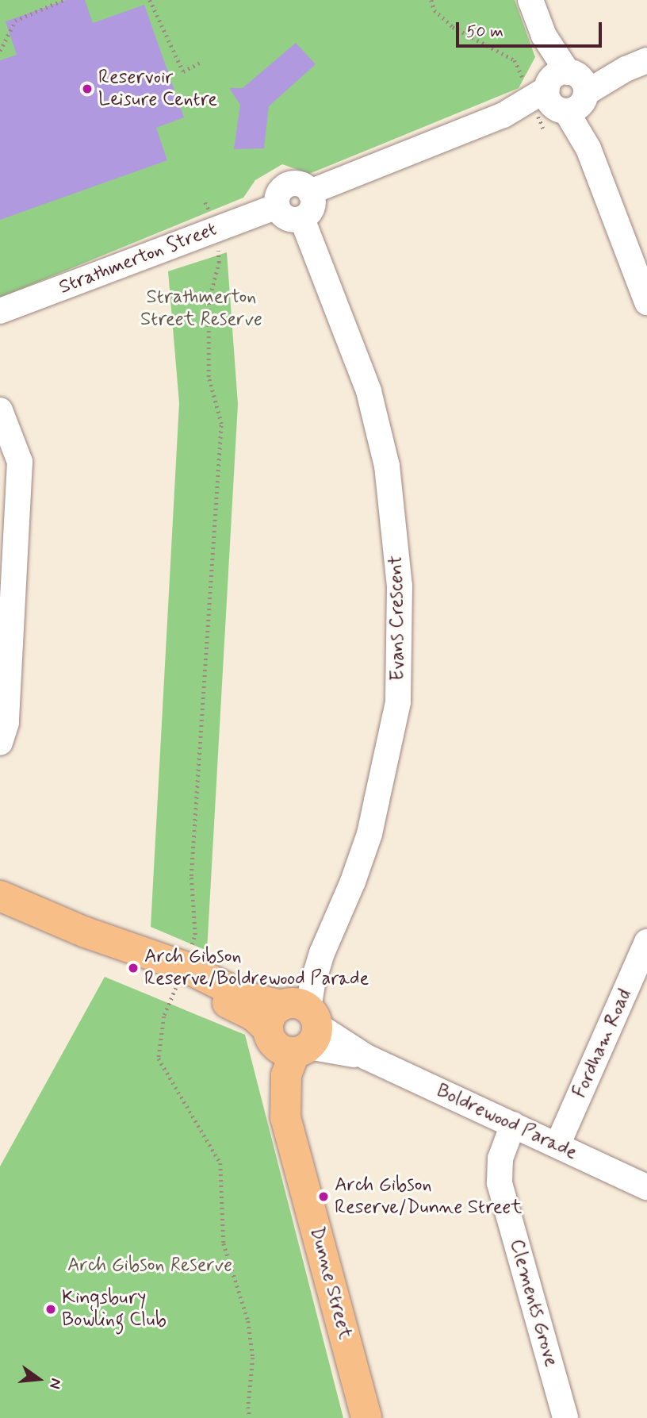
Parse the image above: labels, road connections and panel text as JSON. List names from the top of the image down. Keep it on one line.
{"streets":{"main road":["Boldrewood Parade","Dunne Street"],"street":["Strathmerton Street","Evans Crescent","Fordham Road","Clements Grove"]},"crossings":[["Strathmerton Street","Evans Crescent"],["Evans Crescent","Boldrewood Parade"],["Evans Crescent","Dunne Street"],["Fordham Road","Boldrewood Parade"],["Boldrewood Parade","Dunne Street"],["Boldrewood Parade","Clements Grove"]],"parks":["Strathmerton Street Reserve","Arch Gibson Reserve"],"places":["Reservoir Leisure Centre","Arch Gibson Reserve/Boldrewood Parade","Arch Gibson Reserve/Dunne Street","Kingsbury Bowling Club"],"scale_bar":"50 m","north":"right"}
